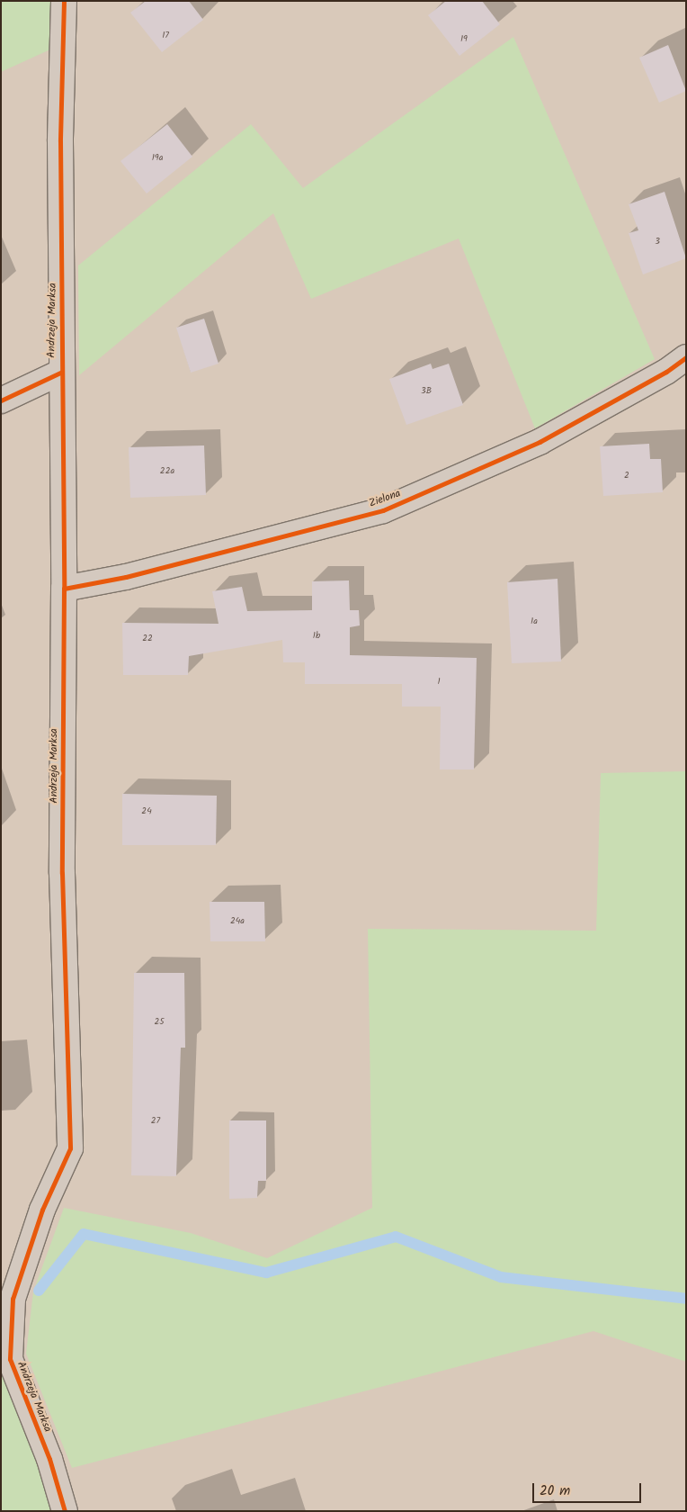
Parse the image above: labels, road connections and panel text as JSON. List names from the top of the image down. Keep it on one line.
{"streets":{"street":["Andrzeja Marksa","Zielona"]},"crossings":[["Andrzeja Marksa","Zielona"]],"house_numbers":["17","19","19a","3","3B","22a","2","1a","1b","22","1","24","24a","25","27"],"scale_bar":"20 m"}
